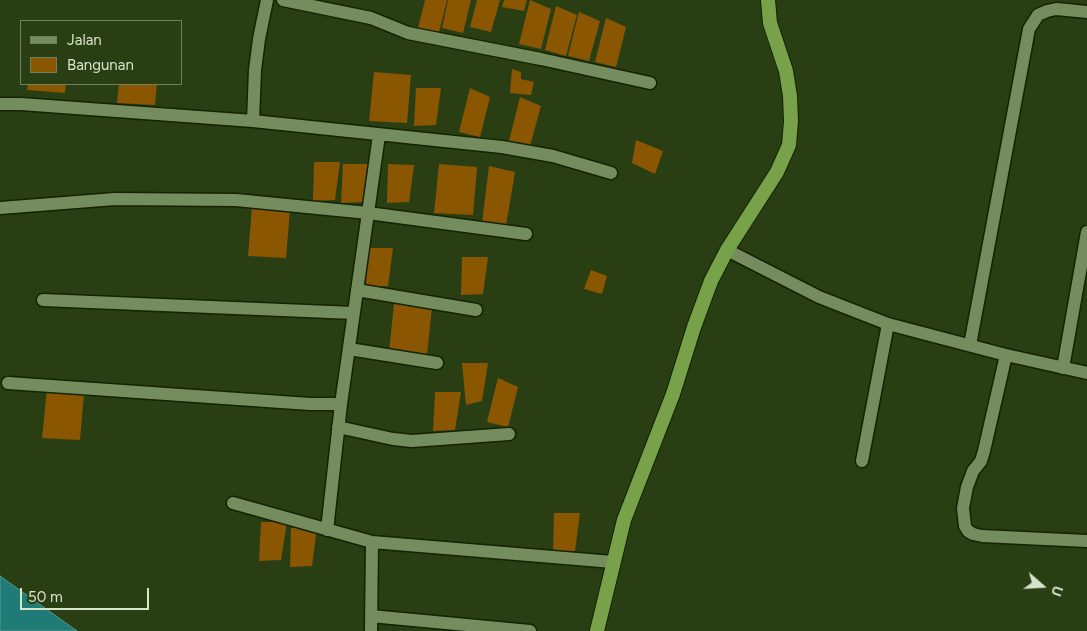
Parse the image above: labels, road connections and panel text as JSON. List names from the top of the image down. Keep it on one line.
{"legend":["Jalan","Bangunan"],"scale_bar":"50 m","north":"right"}
